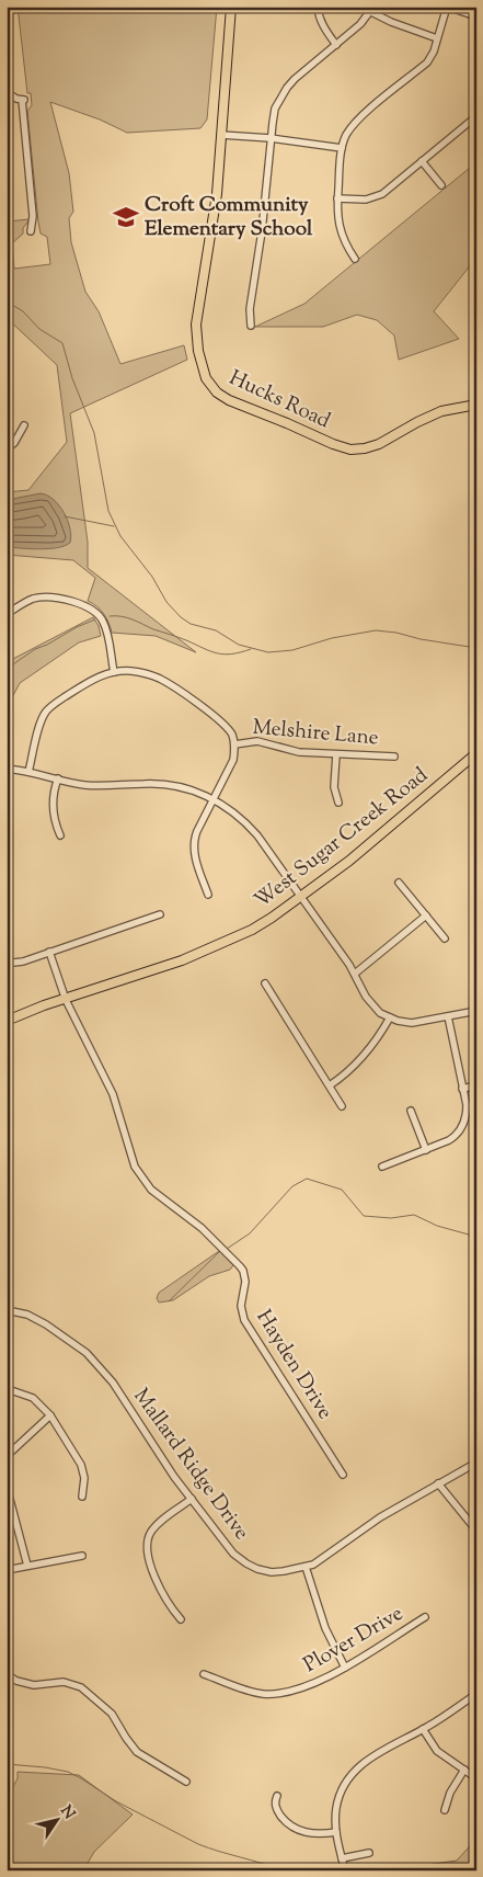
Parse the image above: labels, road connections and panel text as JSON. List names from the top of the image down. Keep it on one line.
{"streets":{"main road":["Hucks Road","West Sugar Creek Road"],"street":["Melshire Lane","Hayden Drive","Mallard Ridge Drive","Plover Drive"]},"crossings":[["West Sugar Creek Road","Hayden Drive"]],"places":{"school or university":["Croft Community Elementary School"]},"north":"top right"}
